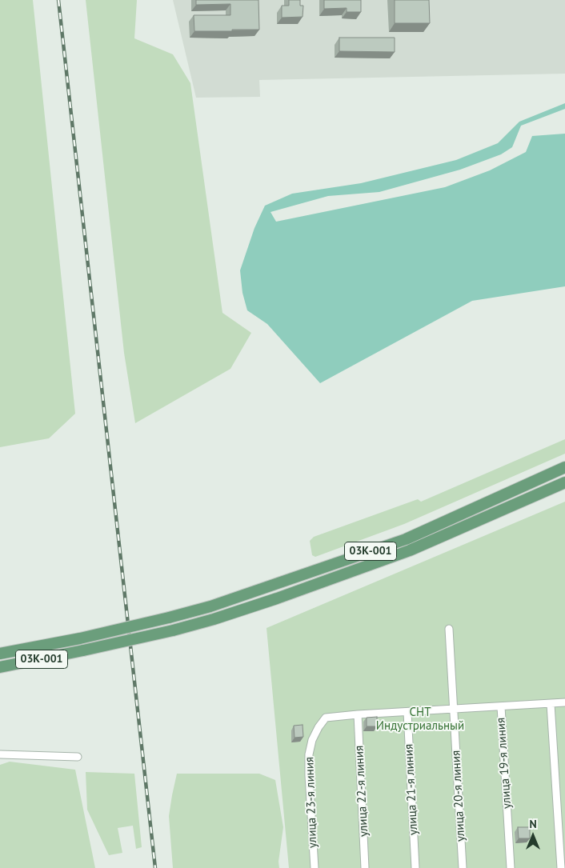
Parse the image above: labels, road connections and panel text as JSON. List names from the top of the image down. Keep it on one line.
{"streets":{"main road":["03К-001"],"street":["улица 19-я линия","улица 21-я линия","улица 22-я линия","улица 20-я линия","улица 23-я линия"]},"crossings":[["улица 22-я линия","улица 23-я линия"]],"parks":["СНТ Индустриальный"],"north":"top"}
